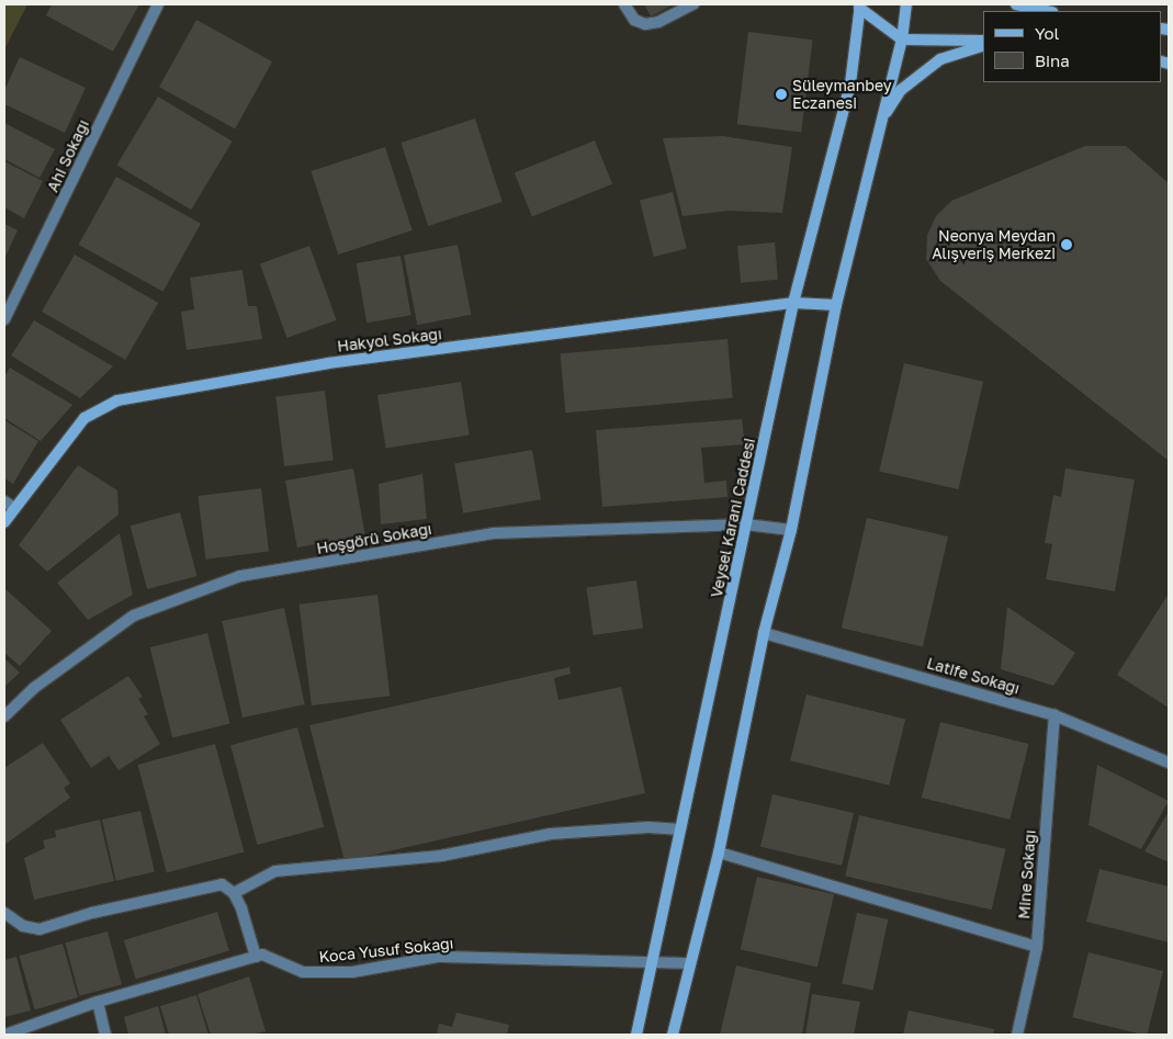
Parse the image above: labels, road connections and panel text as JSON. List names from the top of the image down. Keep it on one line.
{"streets":{"main road":["Hakyol Sokağı","Veysel Karani Caddesi"],"street":["Ahi Sokağı","Hoşgörü Sokağı","Latife Sokağı","Mine Sokağı","Koca Yusuf Sokağı"]},"crossings":[["Hakyol Sokağı","Veysel Karani Caddesi"],["Veysel Karani Caddesi","Hoşgörü Sokağı"],["Veysel Karani Caddesi","Koca Yusuf Sokağı"],["Latife Sokağı","Mine Sokağı"]],"places":["Süleymanbey Eczanesi","Neonya Meydan Alışveriş Merkezi"],"legend":["Yol","Bina"]}
